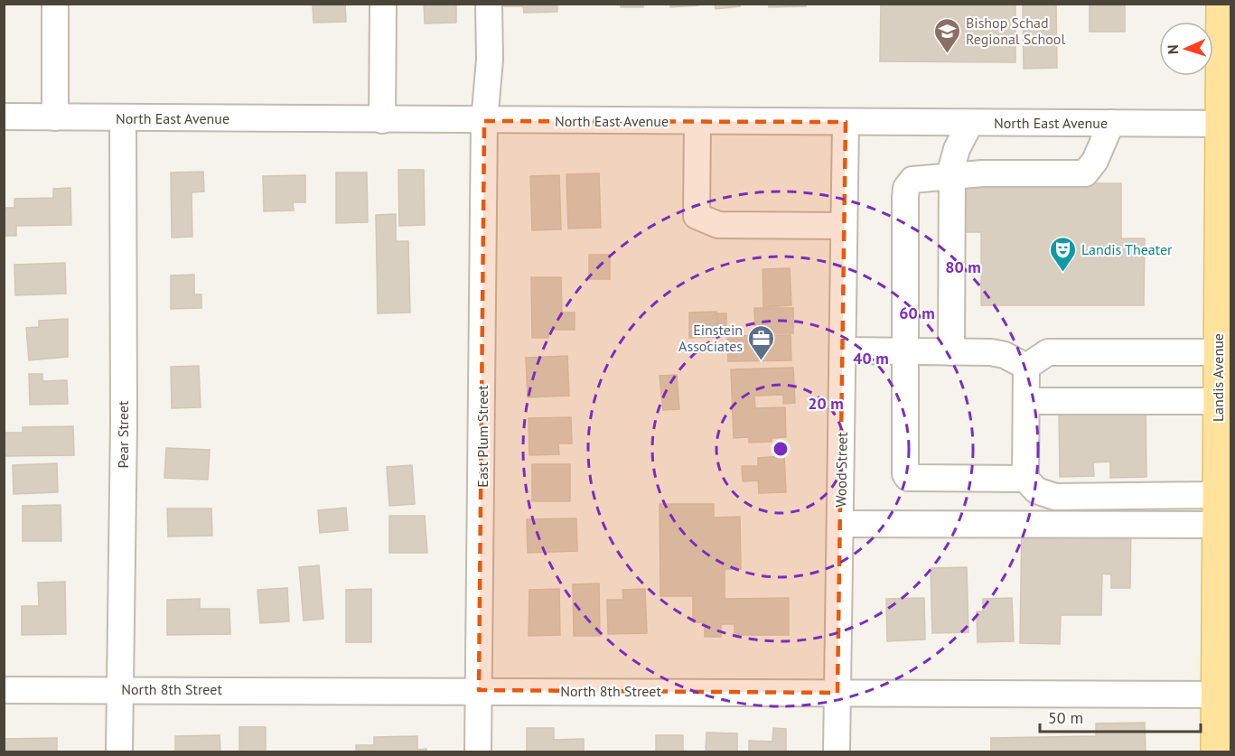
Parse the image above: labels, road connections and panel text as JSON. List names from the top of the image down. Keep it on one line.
{"streets":{"main road":["Landis Avenue"],"street":["North East Avenue","Pear Street","East Plum Street","Wood Street","North 8th Street"]},"crossings":[["North East Avenue","Landis Avenue"],["North East Avenue","Pear Street"],["North East Avenue","East Plum Street"],["North East Avenue","Wood Street"],["Landis Avenue","North 8th Street"],["Pear Street","North 8th Street"],["East Plum Street","North 8th Street"],["Wood Street","North 8th Street"]],"places":{"school or university":["Bishop Schad Regional School"],"theatre":["Landis Theater"],"office":["Einstein Associates"]},"scale_bar":"50 m","north":"left","rings":["80 m","60 m","40 m","20 m"]}
